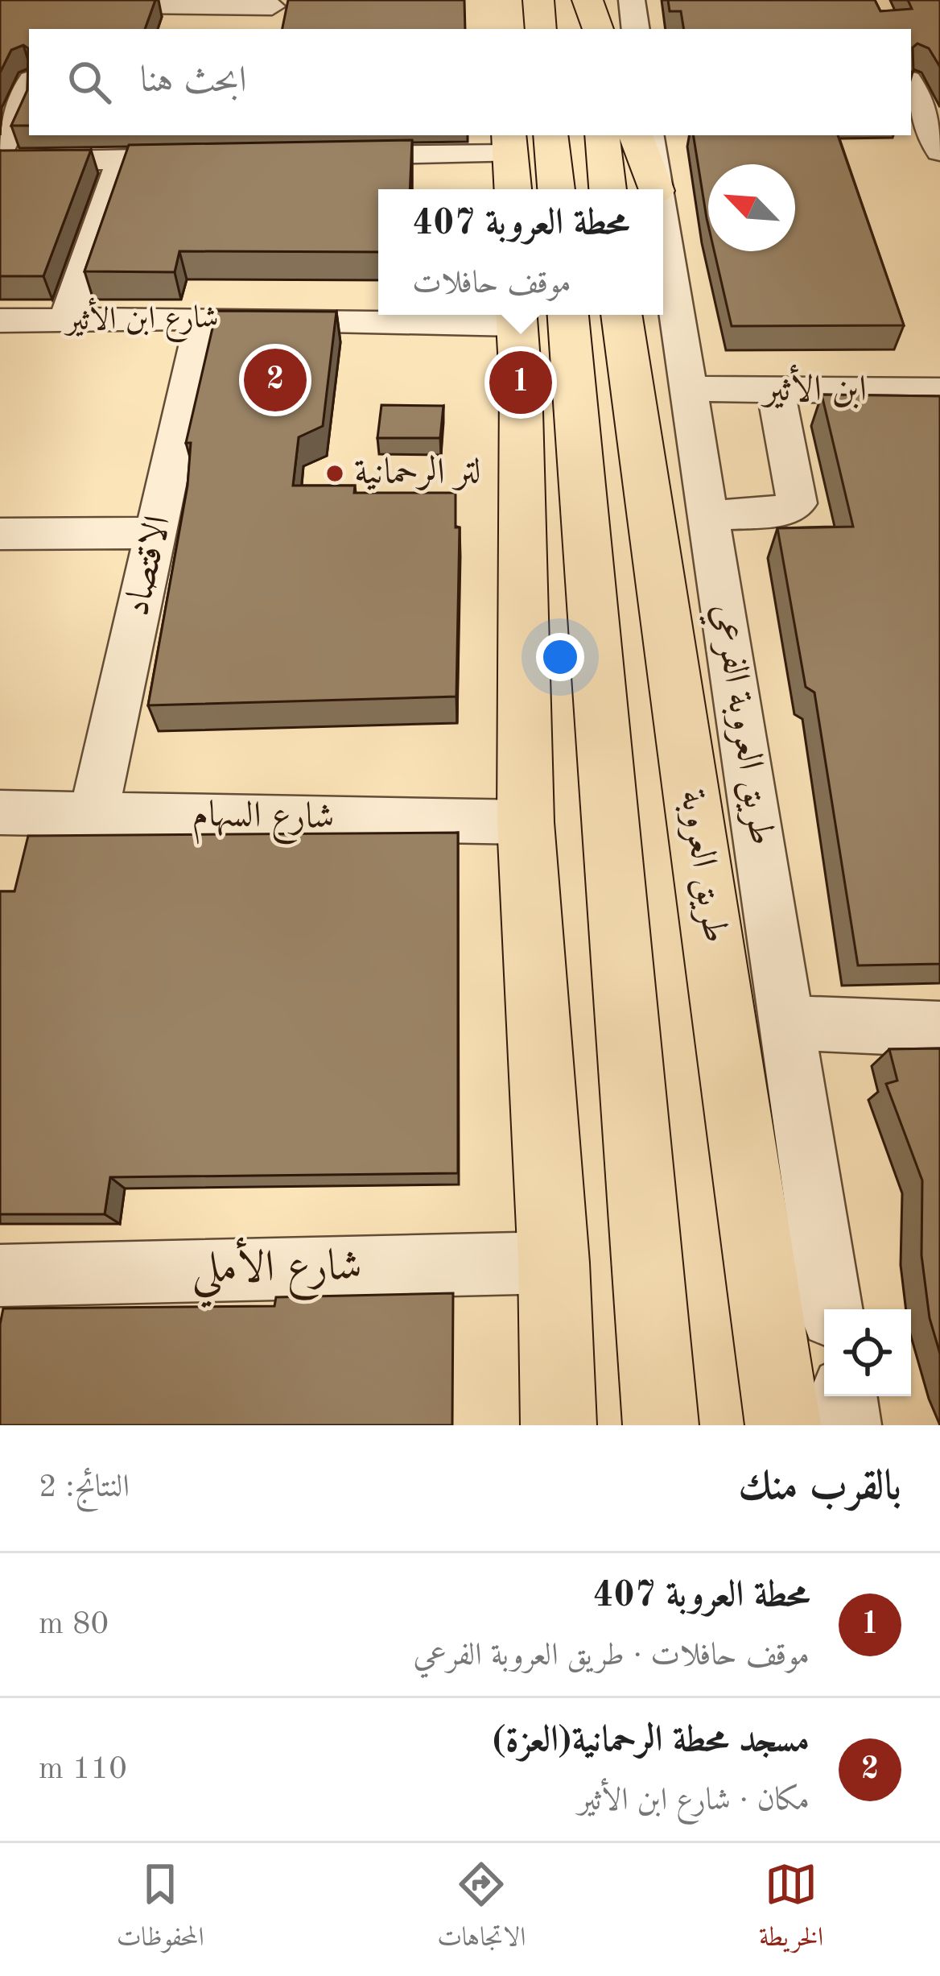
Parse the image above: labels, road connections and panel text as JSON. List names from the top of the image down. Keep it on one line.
{"streets":{"main road":["طريق العروبة"],"street":["شارع ابن الأثير","ابن الأثير","الاقتصاد","طريق العروبة الفرعي","شارع السهام","شارع الأملي"]},"crossings":[["شارع ابن الأثير","الاقتصاد"],["شارع ابن الأثير","طريق العروبة"],["ابن الأثير","طريق العروبة الفرعي"],["الاقتصاد","شارع السهام"]],"places":["لتر الرحمانية"],"north":"top left","page":{"search":"ابحث هنا","popup":["محطة العروبة 407","موقف حافلات"],"pins":["2","1"],"heading":["بالقرب منك","النتائج: 2"],"list":[{"mark":"1","name":"محطة العروبة 407","note":"موقف حافلات · طريق العروبة الفرعي","value":"80 m"},{"mark":"2","name":"مسجد محطة الرحمانية(العزة)","note":"مكان · شارع ابن الأثير","value":"110 m"}],"nav":["الخريطة","الاتجاهات","المحفوظات"]}}
